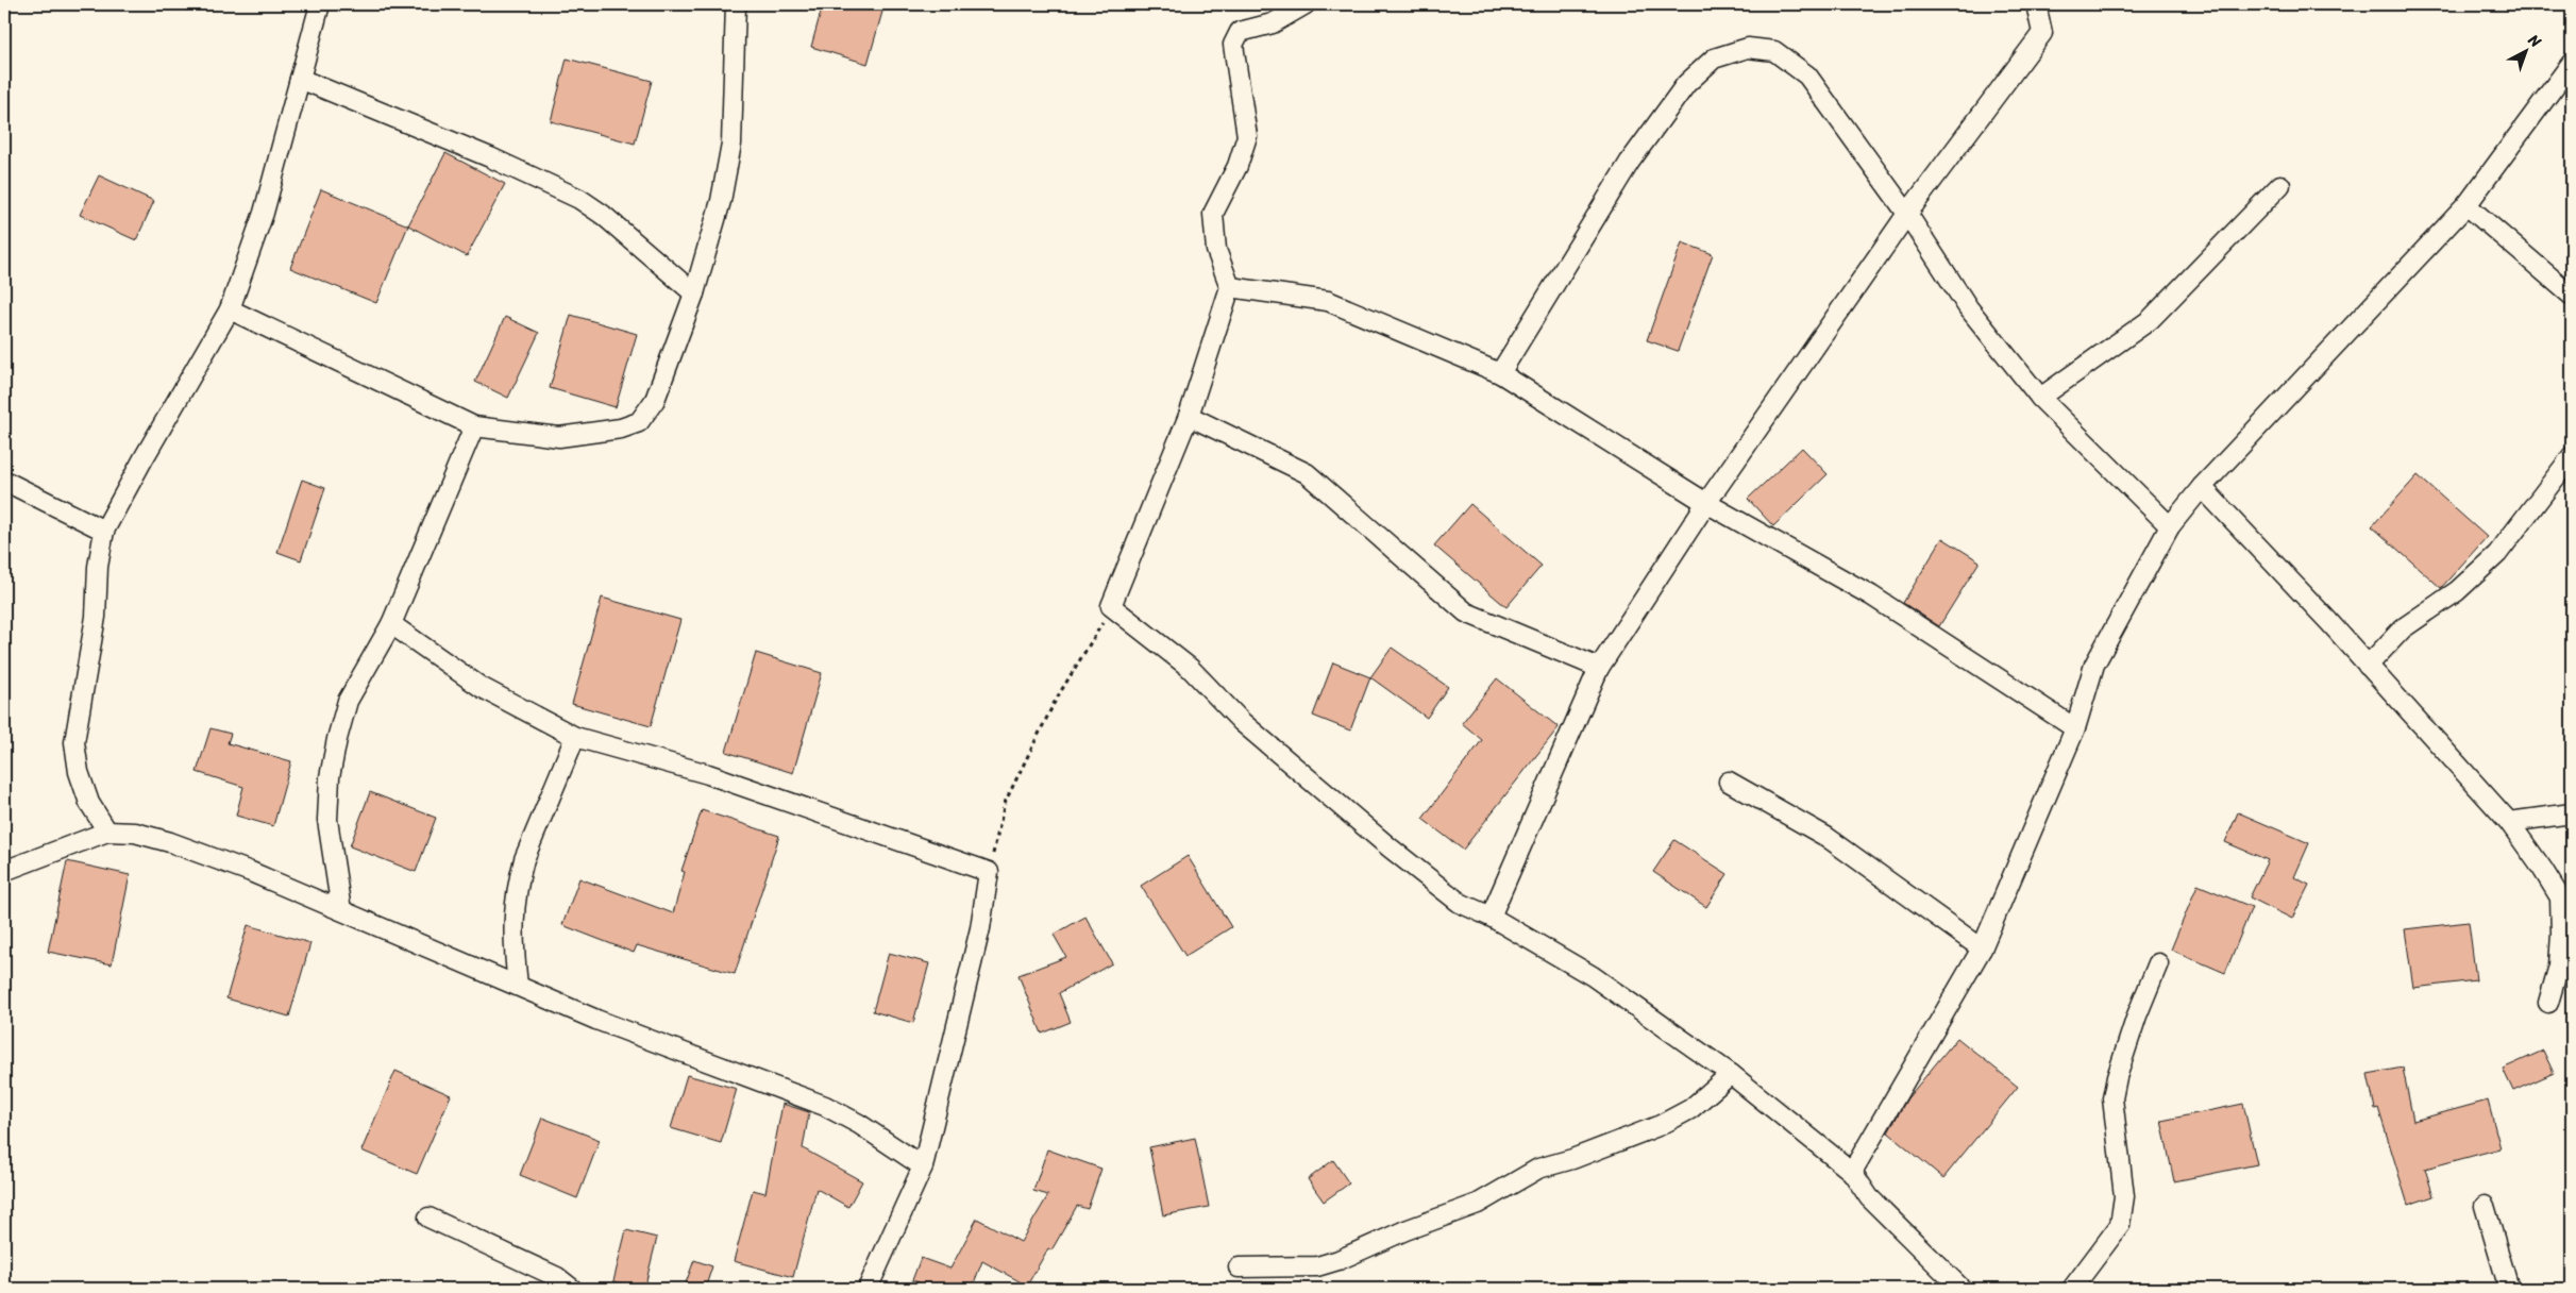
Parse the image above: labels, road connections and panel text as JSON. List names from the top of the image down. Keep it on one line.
{"north":"top right"}
